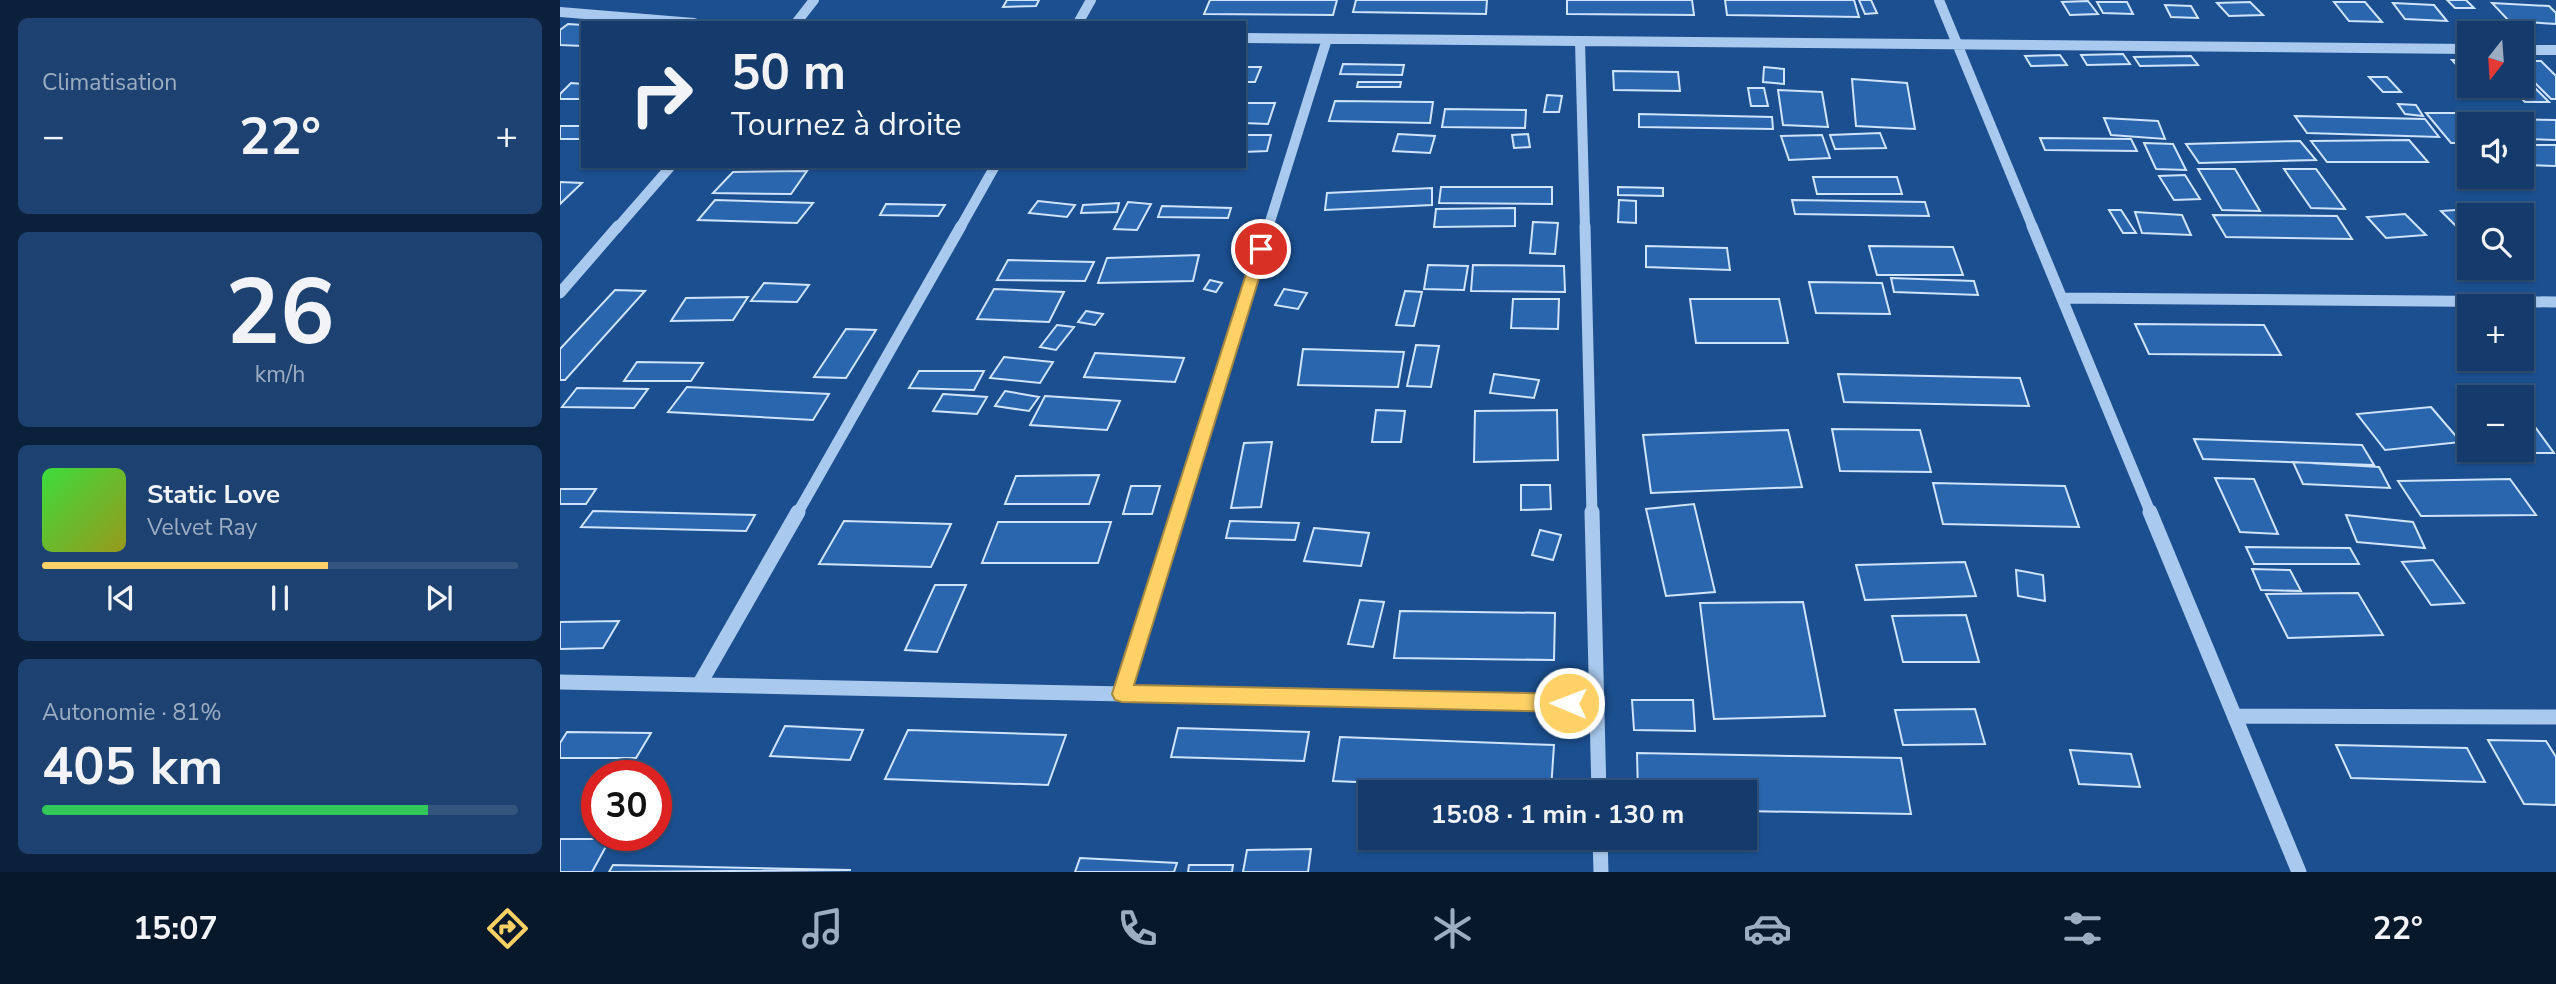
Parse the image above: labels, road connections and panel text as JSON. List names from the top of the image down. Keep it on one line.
{"north":"bottom","page":{"tile":["Climatisation",["26","km/h"],["Autonomie · 81%","405 km"]],"map_buttons":["+","−"],"turn":["50 m","Tournez à droite"],"heat":["−","22°","+"],"song":["Static Love","Velvet Ray"],"limit":"30","trip":"15:08 · 1 min · 130 m","tabs":["15:07","22°"]}}
